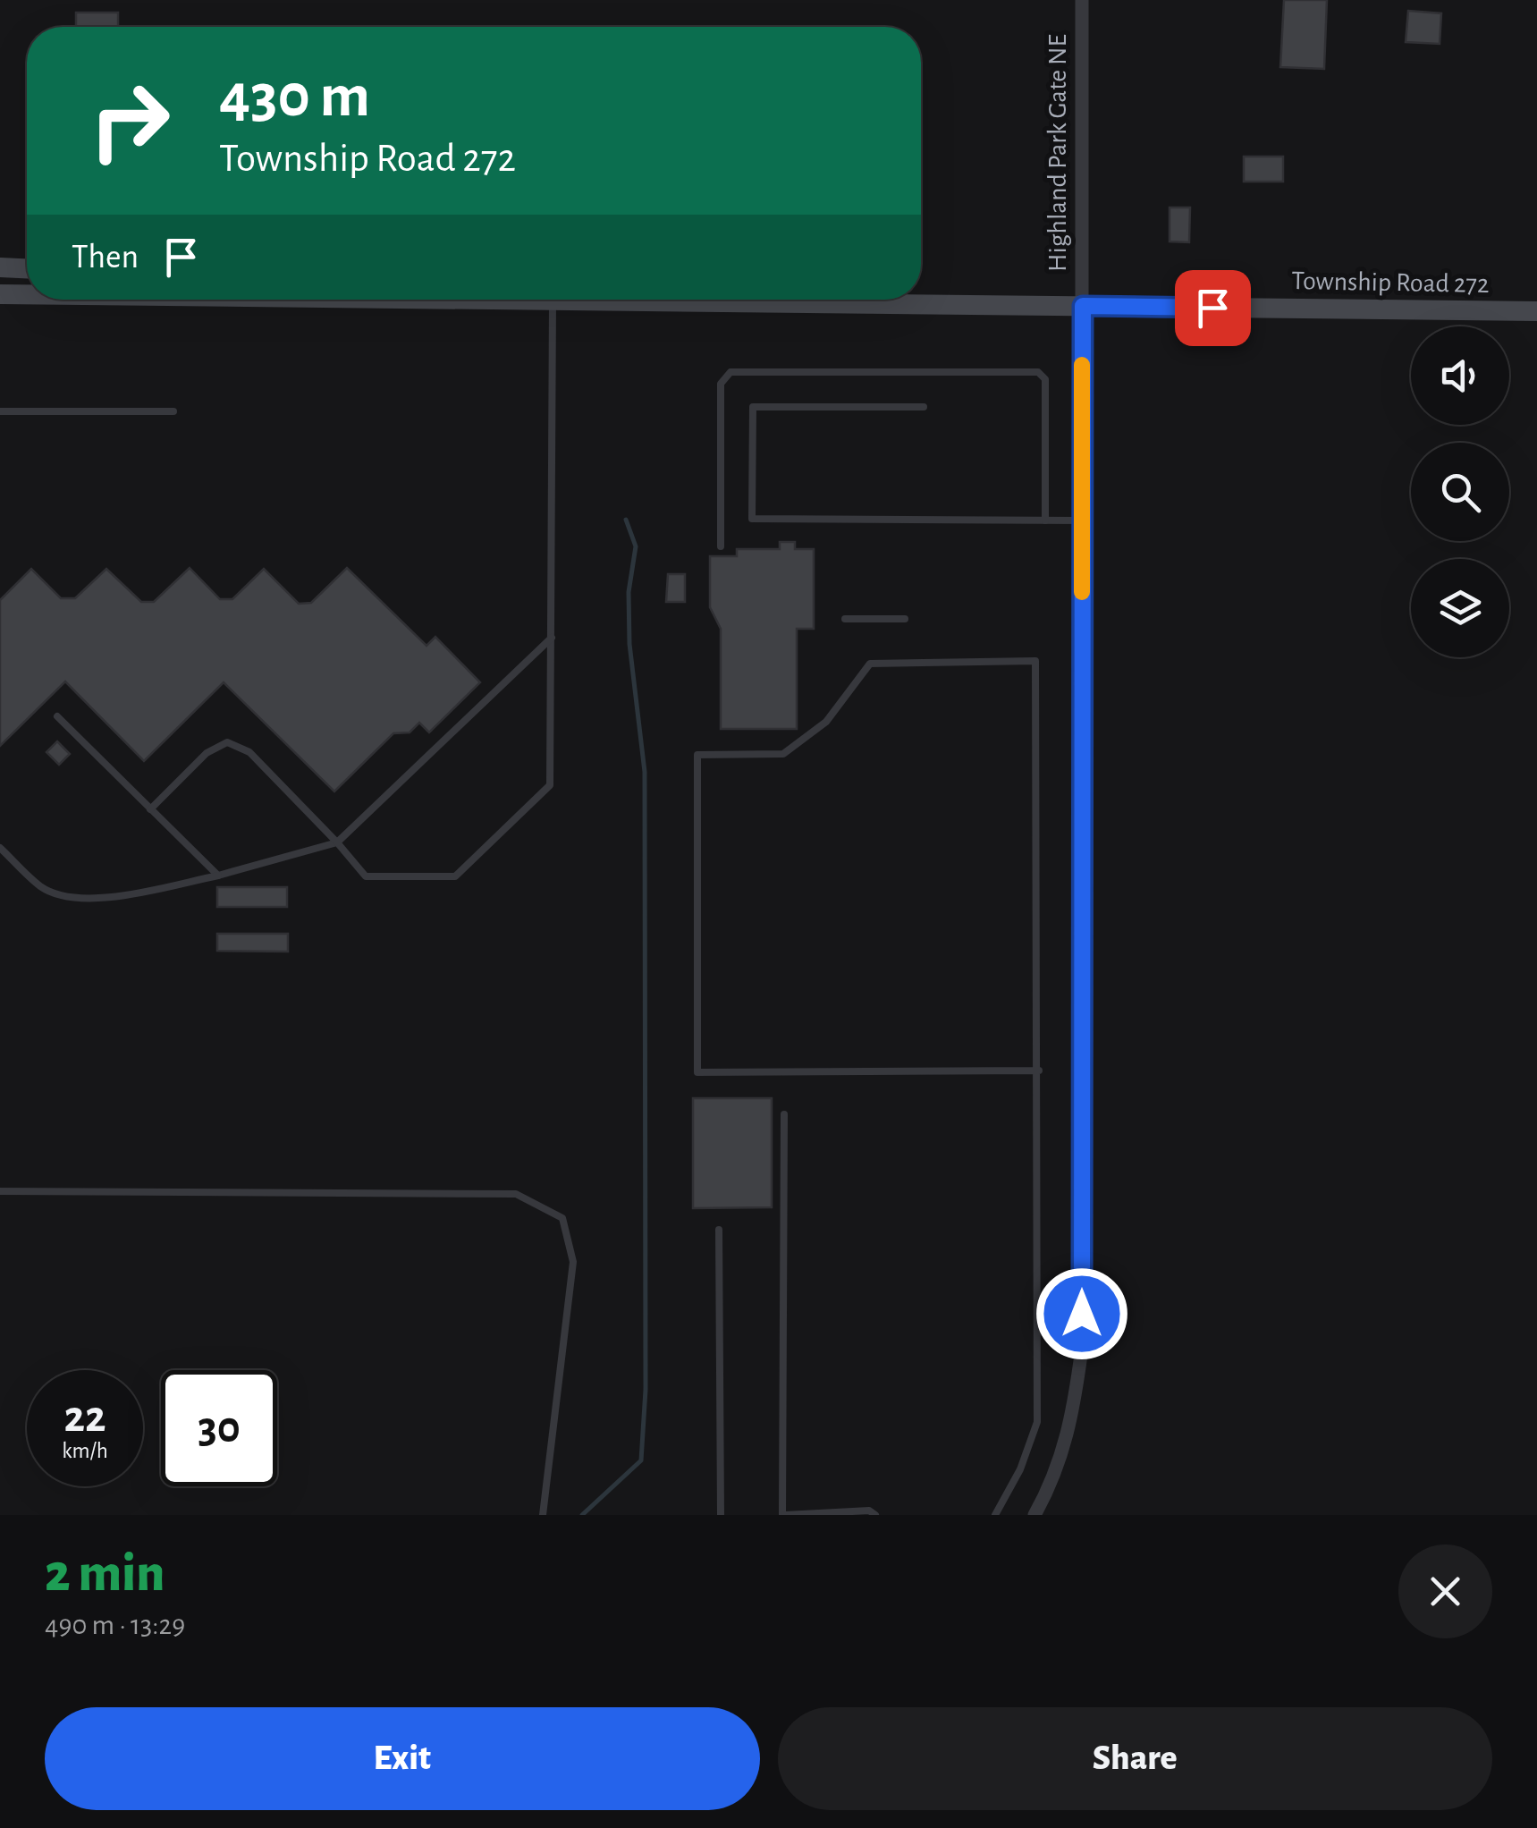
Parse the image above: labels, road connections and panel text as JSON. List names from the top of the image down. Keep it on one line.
{"streets":{"main road":["Township Road 272"],"street":["Highland Park Gate NE"]},"crossings":[["Highland Park Gate NE","Township Road 272"]],"page":{"turn":["430 m","Township Road 272"],"then":"Then","speed":"22 km/h","limit":"30","heading":["2 min","490 m · 13:29"],"buttons":["Exit","Share"]}}
